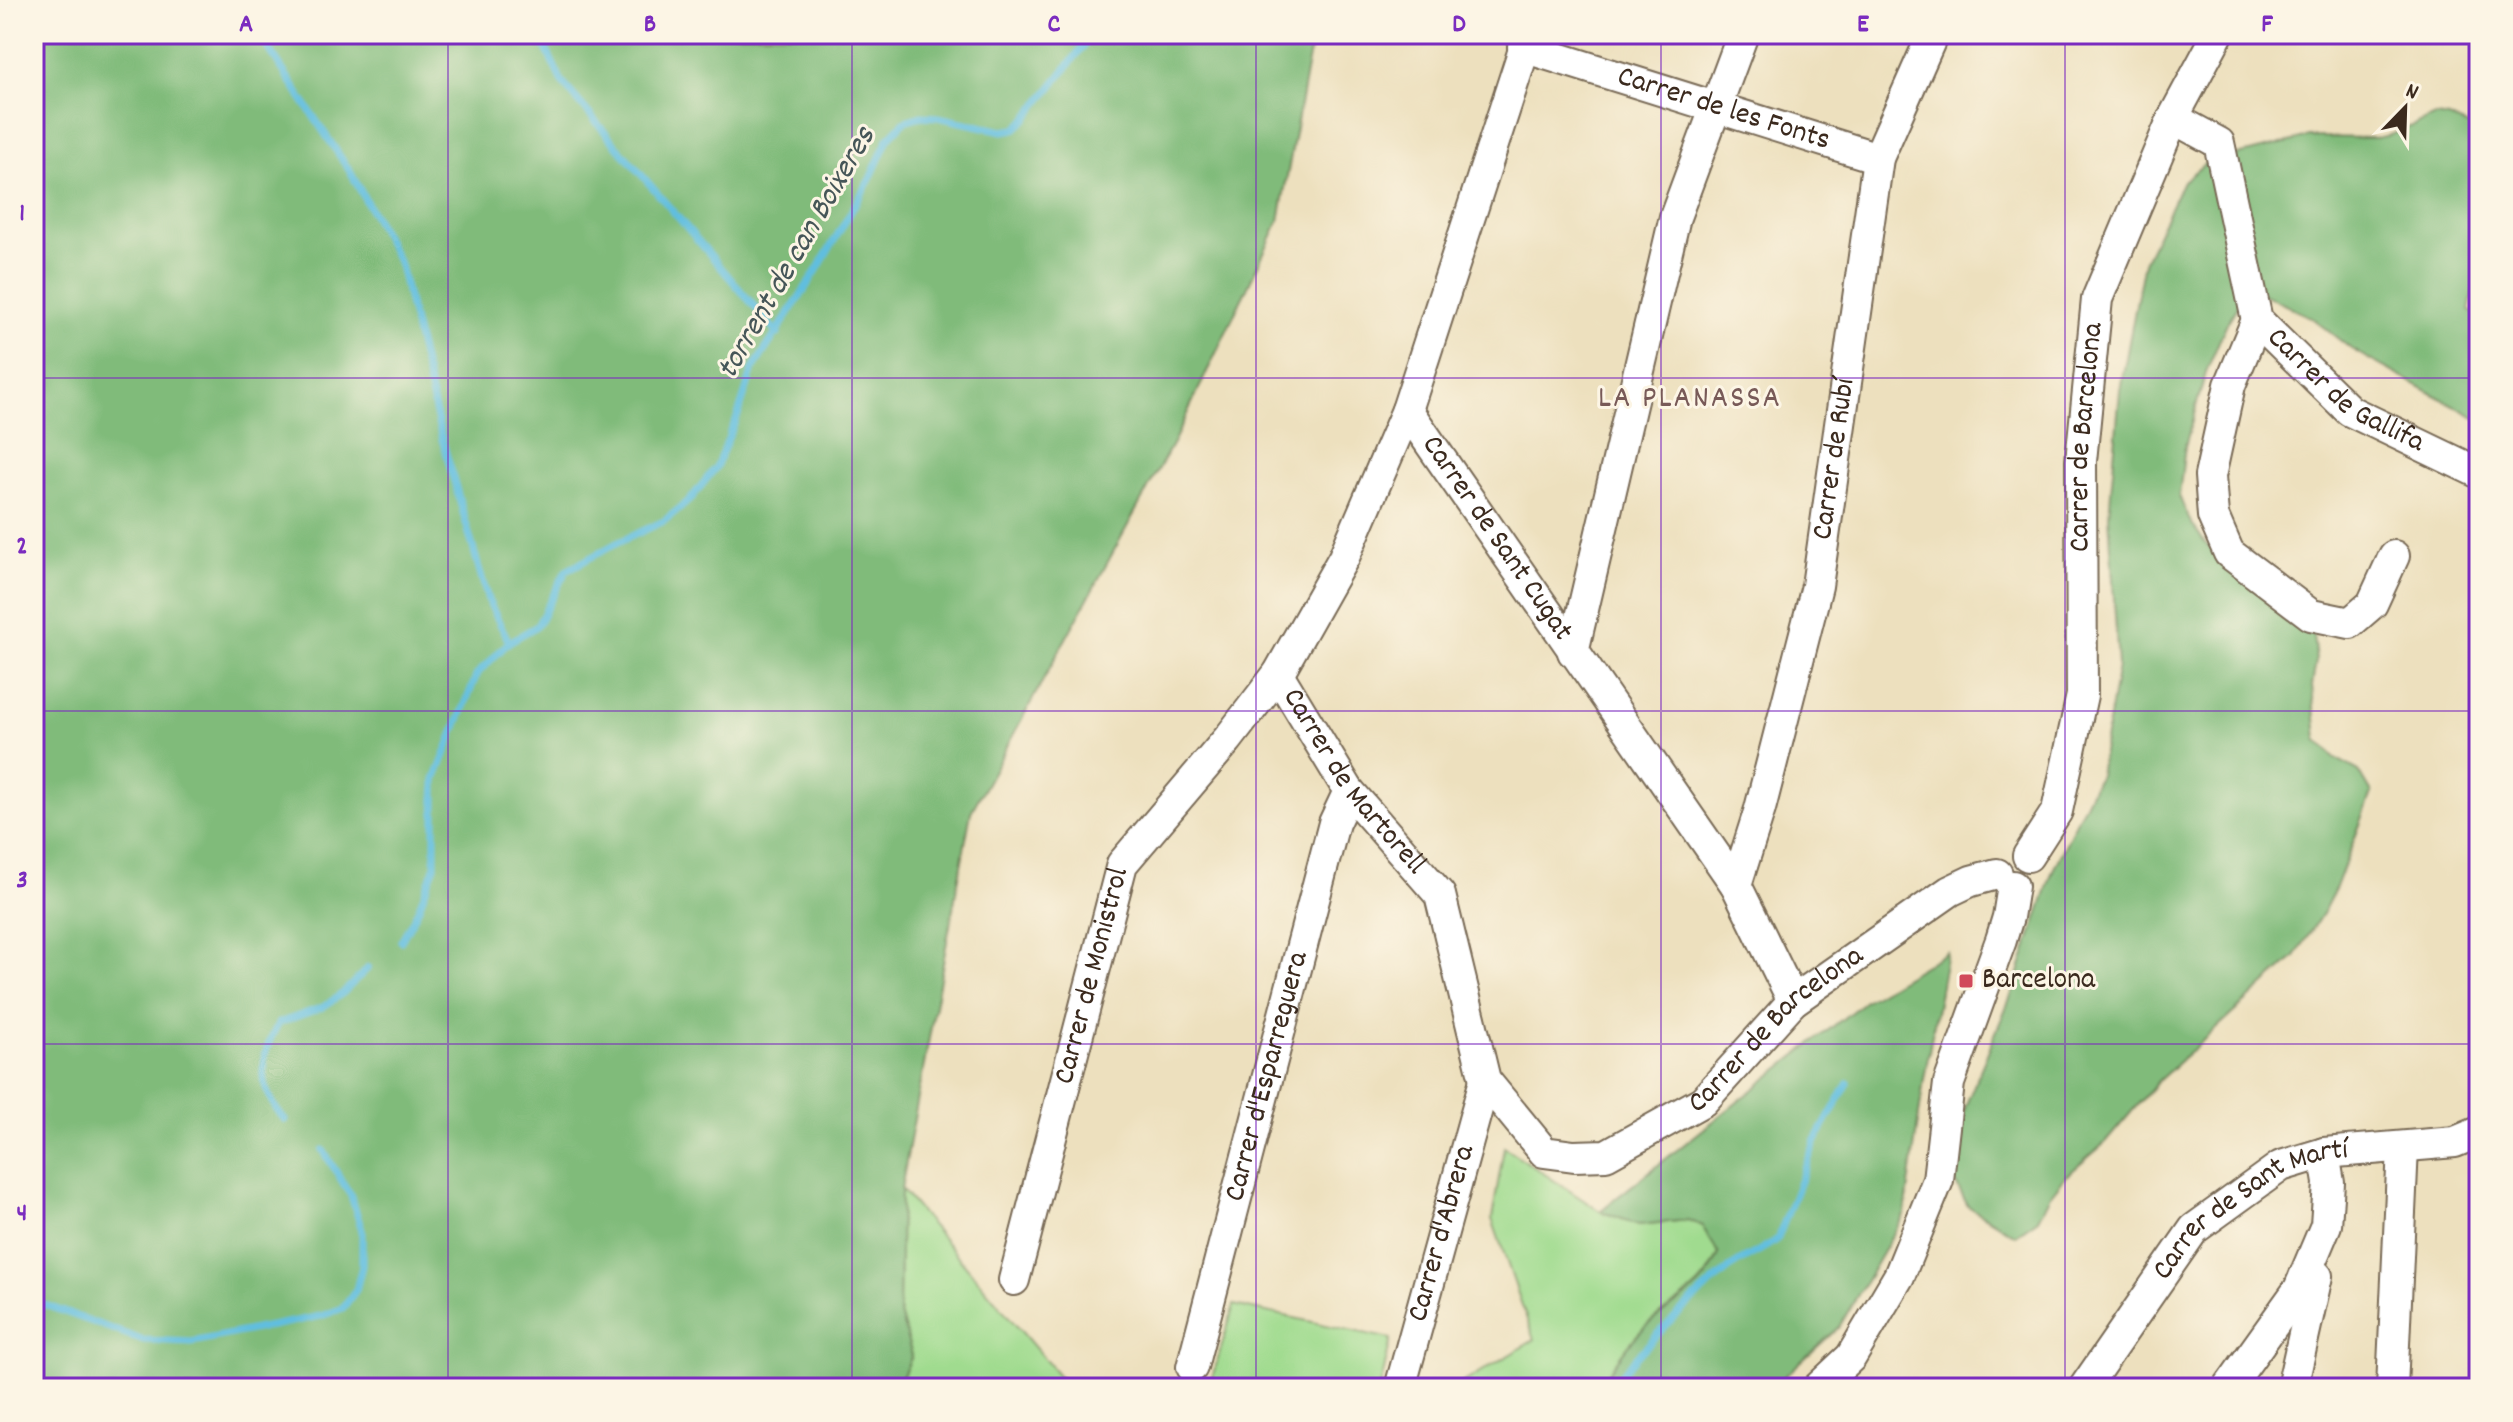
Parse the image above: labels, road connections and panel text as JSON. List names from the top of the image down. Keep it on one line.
{"streets":{"street":["Carrer de les Fonts","Carrer de Gallifa","Carrer de Barcelona","Carrer de Rubí","Carrer de Sant Cugat","Carrer de Martorell","Carrer de Monistrol","Carrer d'Esparreguera","Carrer de Sant Martí","Carrer d'Abrera"]},"crossings":[["Carrer de les Fonts","Carrer de Rubí"],["Carrer de les Fonts","Carrer de Sant Cugat"],["Carrer de Gallifa","Carrer de Barcelona"],["Carrer de Barcelona","Carrer de Sant Cugat"],["Carrer de Barcelona","Carrer de Martorell"],["Carrer de Rubí","Carrer de Sant Cugat"],["Carrer de Sant Cugat","Carrer de Martorell"],["Carrer de Martorell","Carrer de Monistrol"],["Carrer de Martorell","Carrer d'Esparreguera"],["Carrer de Martorell","Carrer d'Abrera"]],"districts":["LA PLANASSA"],"water":["torrent de can Boixeres"],"places":{"transit":["Barcelona"]},"north":"top right","grid":{"columns":["A","B","C","D","E","F"],"rows":["1","2","3","4"]}}
